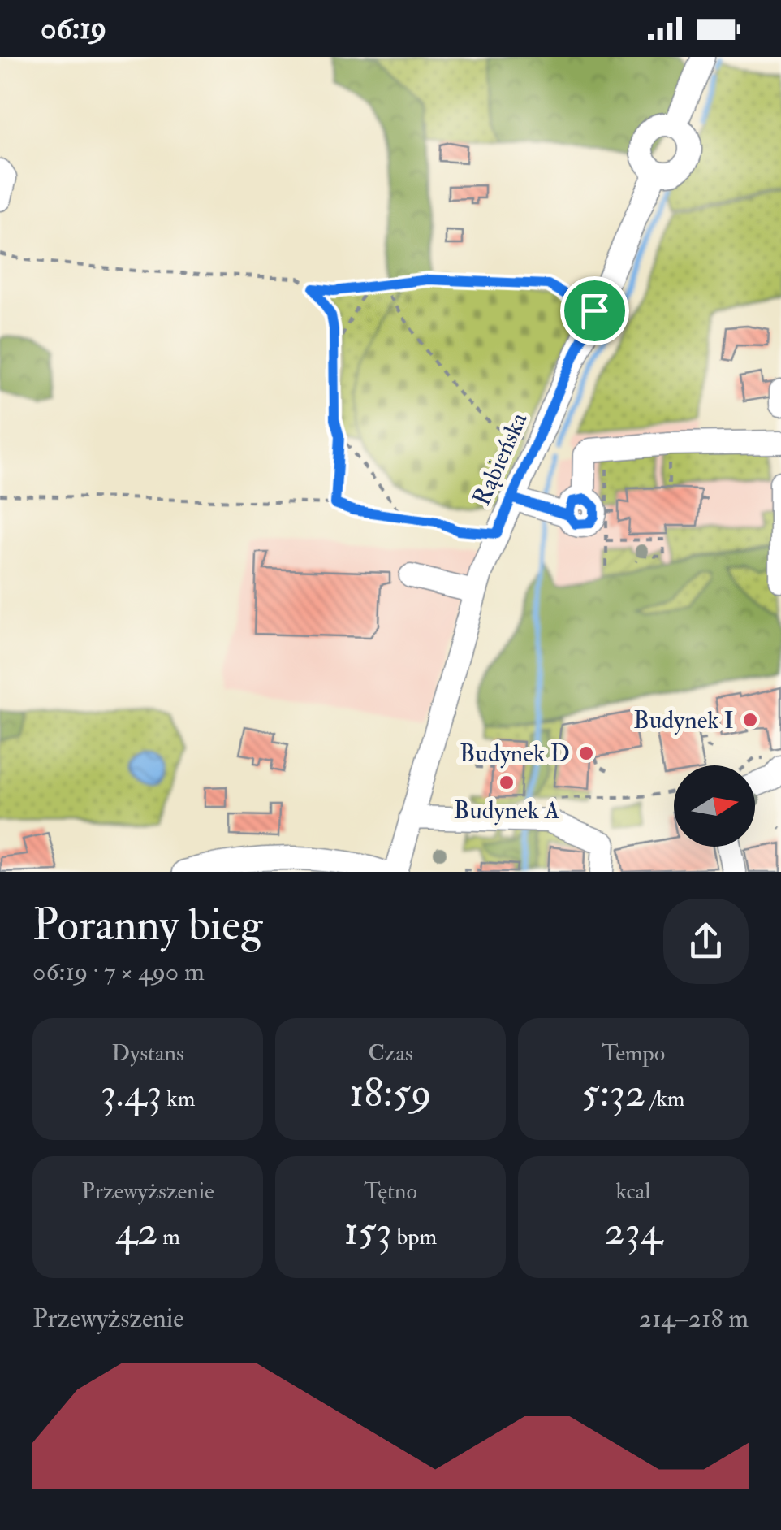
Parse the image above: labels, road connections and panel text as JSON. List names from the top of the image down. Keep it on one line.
{"streets":{"street":["Rąbieńska"]},"places":["Budynek I","Budynek D","Budynek A"],"north":"right","page":{"status":"06:19","heading":["Poranny bieg","06:19 · 7 × 490 m"],"stats":[["Dystans","3.43 km"],["Czas","18:59"],["Tempo","5:32 /km"],["Przewyższenie","42 m"],["Tętno","153 bpm"],["kcal","234"]],"chart":["Przewyższenie","214–218 m"]}}
